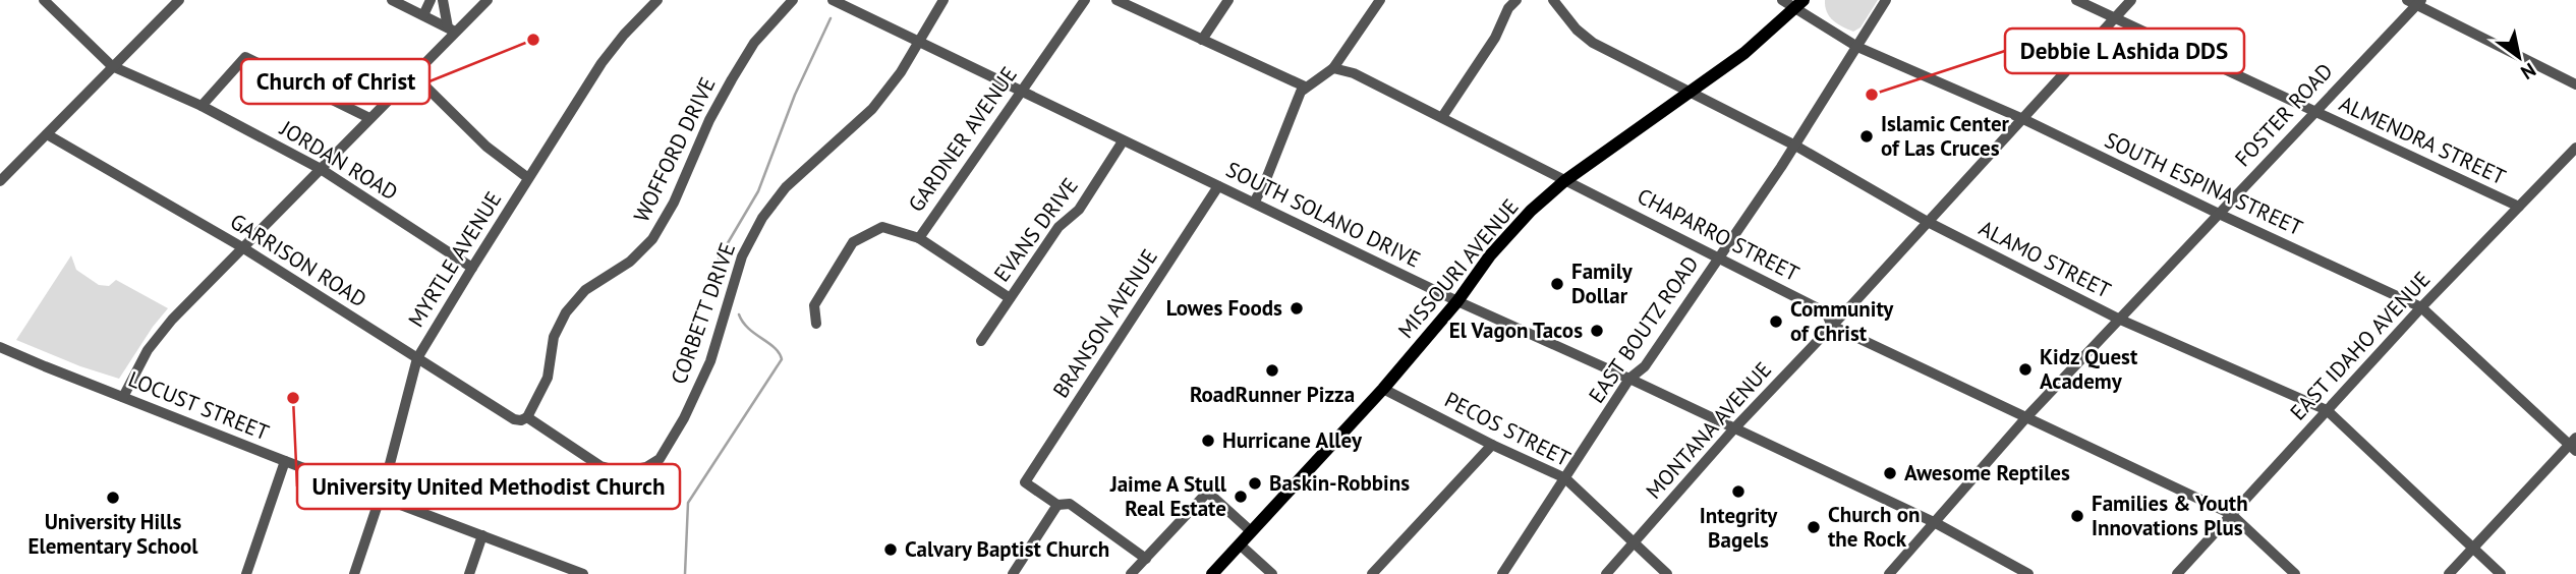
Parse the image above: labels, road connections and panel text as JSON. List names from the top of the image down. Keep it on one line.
{"streets":{"main road":["MISSOURI AVENUE"],"street":["FOSTER ROAD","GARDNER AVENUE","ALMENDRA STREET","WOFFORD DRIVE","JORDAN ROAD","SOUTH ESPINA STREET","SOUTH SOLANO DRIVE","EVANS DRIVE","CHAPARRO STREET","MYRTLE AVENUE","ALAMO STREET","GARRISON ROAD","CORBETT DRIVE","BRANSON AVENUE","EAST BOUTZ ROAD","EAST IDAHO AVENUE","LOCUST STREET","PECOS STREET","MONTANA AVENUE"]},"crossings":[["FOSTER ROAD","ALMENDRA STREET"],["FOSTER ROAD","SOUTH ESPINA STREET"],["FOSTER ROAD","SOUTH SOLANO DRIVE"],["FOSTER ROAD","CHAPARRO STREET"],["FOSTER ROAD","ALAMO STREET"],["GARDNER AVENUE","SOUTH SOLANO DRIVE"],["ALMENDRA STREET","EAST IDAHO AVENUE"],["ALMENDRA STREET","MONTANA AVENUE"],["WOFFORD DRIVE","GARRISON ROAD"],["JORDAN ROAD","MYRTLE AVENUE"],["SOUTH ESPINA STREET","MISSOURI AVENUE"],["SOUTH ESPINA STREET","EAST BOUTZ ROAD"],["SOUTH ESPINA STREET","EAST IDAHO AVENUE"],["SOUTH ESPINA STREET","MONTANA AVENUE"],["SOUTH SOLANO DRIVE","EVANS DRIVE"],["SOUTH SOLANO DRIVE","MISSOURI AVENUE"],["SOUTH SOLANO DRIVE","CORBETT DRIVE"],["SOUTH SOLANO DRIVE","BRANSON AVENUE"],["SOUTH SOLANO DRIVE","EAST BOUTZ ROAD"],["SOUTH SOLANO DRIVE","MONTANA AVENUE"],["CHAPARRO STREET","MISSOURI AVENUE"],["CHAPARRO STREET","EAST BOUTZ ROAD"],["CHAPARRO STREET","EAST IDAHO AVENUE"],["CHAPARRO STREET","MONTANA AVENUE"],["MYRTLE AVENUE","GARRISON ROAD"],["MYRTLE AVENUE","LOCUST STREET"],["ALAMO STREET","MISSOURI AVENUE"],["ALAMO STREET","EAST BOUTZ ROAD"],["ALAMO STREET","EAST IDAHO AVENUE"],["ALAMO STREET","MONTANA AVENUE"],["GARRISON ROAD","CORBETT DRIVE"],["MISSOURI AVENUE","PECOS STREET"],["EAST BOUTZ ROAD","PECOS STREET"],["PECOS STREET","MONTANA AVENUE"]],"places":["Church of Christ","Debbie L Ashida DDS","Islamic Center of Las Cruces","Family Dollar","Lowes Foods","Community of Christ","El Vagon Tacos","Kidz Quest Academy","RoadRunner Pizza","University United Methodist Church","Hurricane Alley","Awesome Reptiles","Baskin-Robbins","Integrity Bagels","Jaime A Stull Real Estate","University Hills Elementary School","Families & Youth Innovations Plus","Church on the Rock","Calvary Baptist Church"],"north":"bottom right"}
